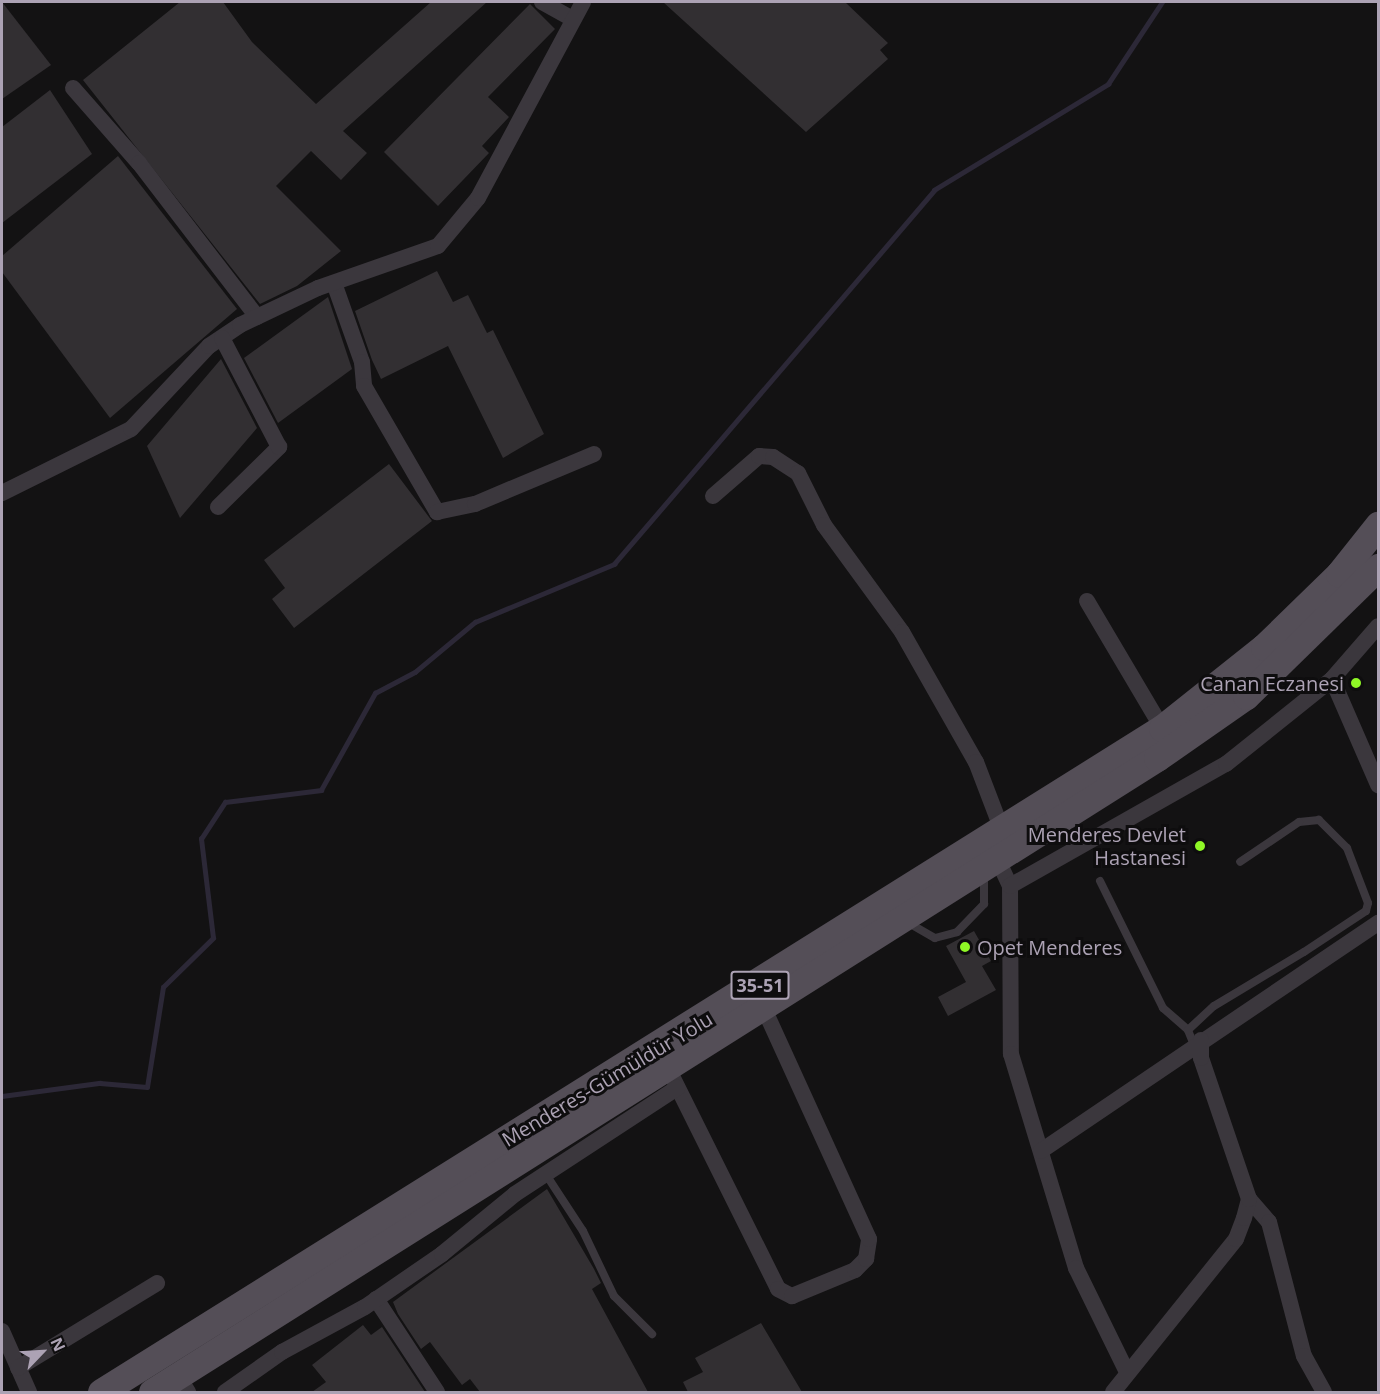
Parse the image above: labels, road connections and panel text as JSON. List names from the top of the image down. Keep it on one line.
{"streets":{"main road":["35-51","Menderes-Gümüldür Yolu"]},"places":["Canan Eczanesi","Menderes Devlet Hastanesi","Opet Menderes"],"north":"top right"}
